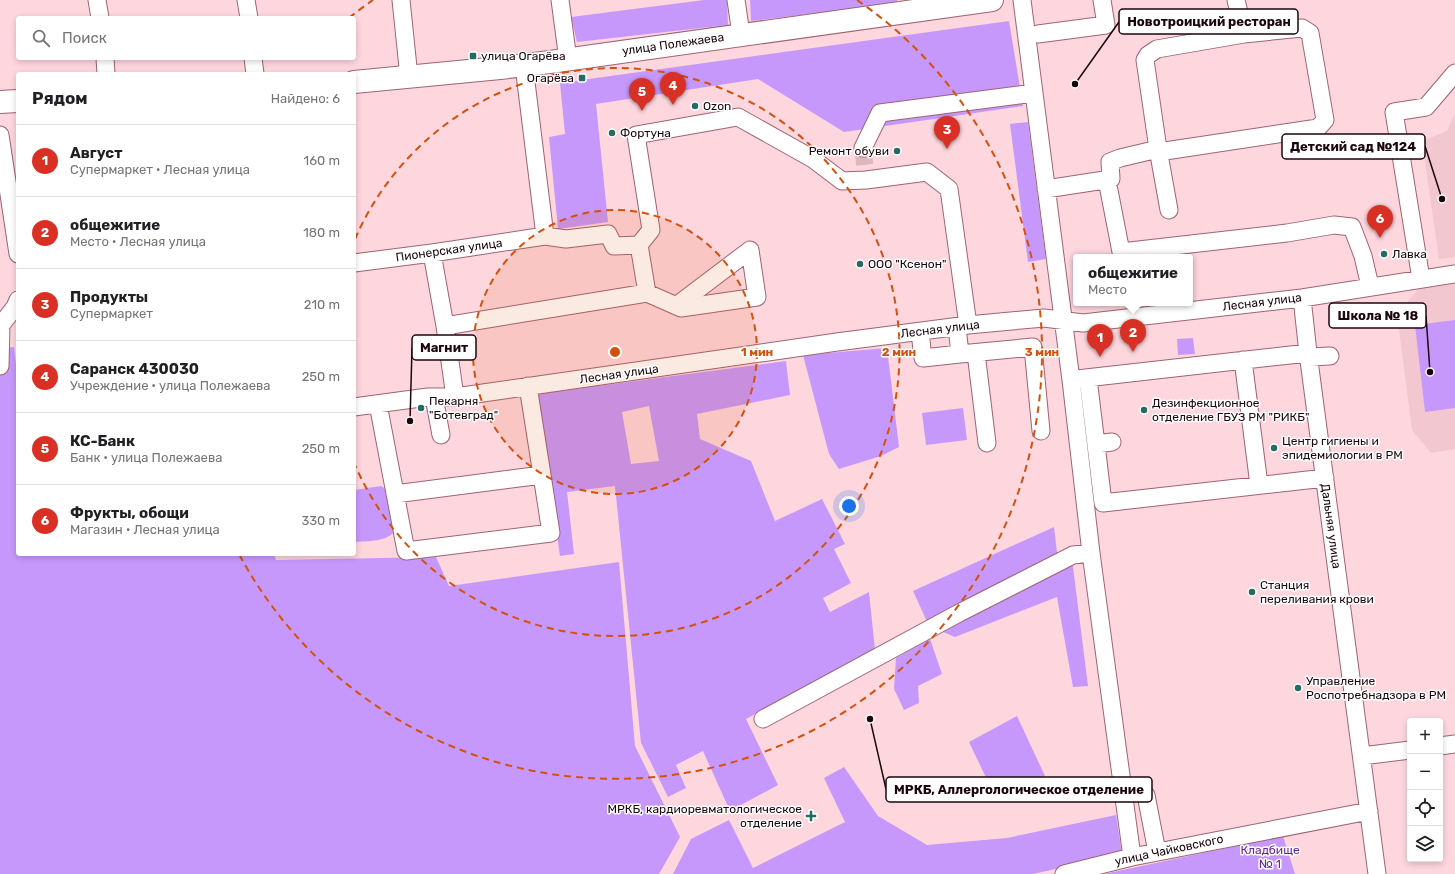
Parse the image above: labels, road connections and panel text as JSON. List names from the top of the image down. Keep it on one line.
{"streets":{"main road":["улица Полежаева"],"street":["Пионерская улица","Лесная улица","Дальняя улица","улица Чайковского"]},"crossings":[["Лесная улица","Дальняя улица"],["Дальняя улица","улица Чайковского"]],"parks":["Кладбище № 1"],"places":{"transit":["улица Огарёва","Огарёва"],"other":["Новотроицкий ресторан","Ozon","Фортуна","Ремонт обуви","Детский сад №124","Лавка","ООО \"Ксенон\"","Школа № 18","Пекарня \"Ботевград\"","Дезинфекционное отделение ГБУЗ РМ \"РИКБ\"","Магнит","Центр гигиены и эпидемиологии в РМ","Станция переливания крови","Управление Роспотребнадзора в РМ","МРКБ, Аллергологическое отделение"],"health":["МРКБ, кардиоревматологическое отделение"]},"page":{"search":"Поиск","pins":["4","5","3","6","2","1"],"heading":["Рядом","Найдено: 6"],"list":[{"mark":"1","name":"Август","note":"Супермаркет · Лесная улица","value":"160 m"},{"mark":"2","name":"общежитие","note":"Место · Лесная улица","value":"180 m"},{"mark":"3","name":"Продукты","note":"Супермаркет","value":"210 m"},{"mark":"4","name":"Саранск 430030","note":"Учреждение · улица Полежаева","value":"250 m"},{"mark":"5","name":"КС-Банк","note":"Банк · улица Полежаева","value":"250 m"},{"mark":"6","name":"Фрукты, обощи","note":"Магазин · Лесная улица","value":"330 m"}],"popup":["общежитие","Место"],"map_buttons":["+","−"]},"rings":["1 мин","2 мин","3 мин"]}
